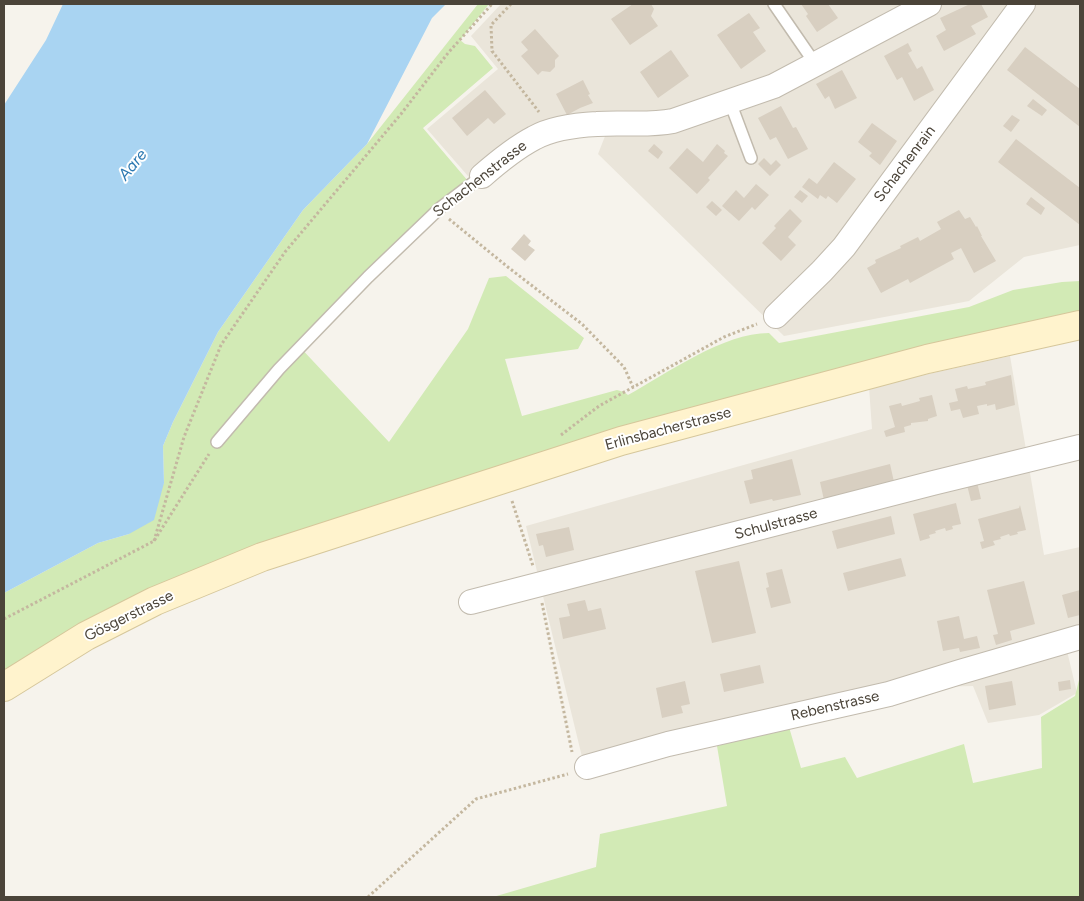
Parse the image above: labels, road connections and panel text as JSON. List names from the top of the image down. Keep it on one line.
{"streets":{"main road":["Erlinsbacherstrasse","Gösgerstrasse"],"street":["Schachenrain","Schachenstrasse","Schulstrasse","Rebenstrasse"]},"crossings":[["Erlinsbacherstrasse","Gösgerstrasse"]],"water":["Aare"]}
